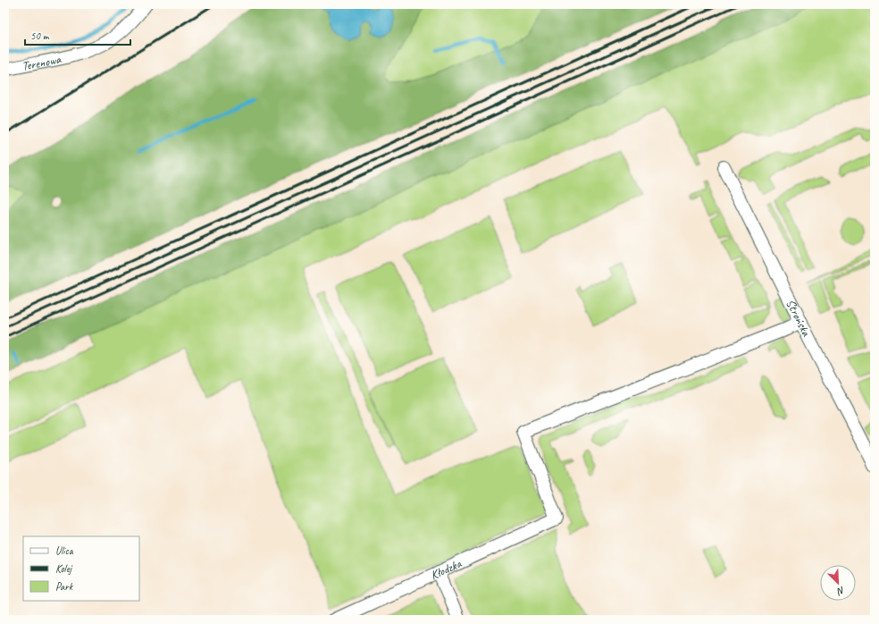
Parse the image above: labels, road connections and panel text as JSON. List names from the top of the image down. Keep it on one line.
{"streets":{"street":["Terenowa","Strońska","Kłodzka"]},"crossings":[["Strońska","Kłodzka"]],"legend":["Ulica","Kolej","Park"],"scale_bar":"50 m","north":"bottom right"}
